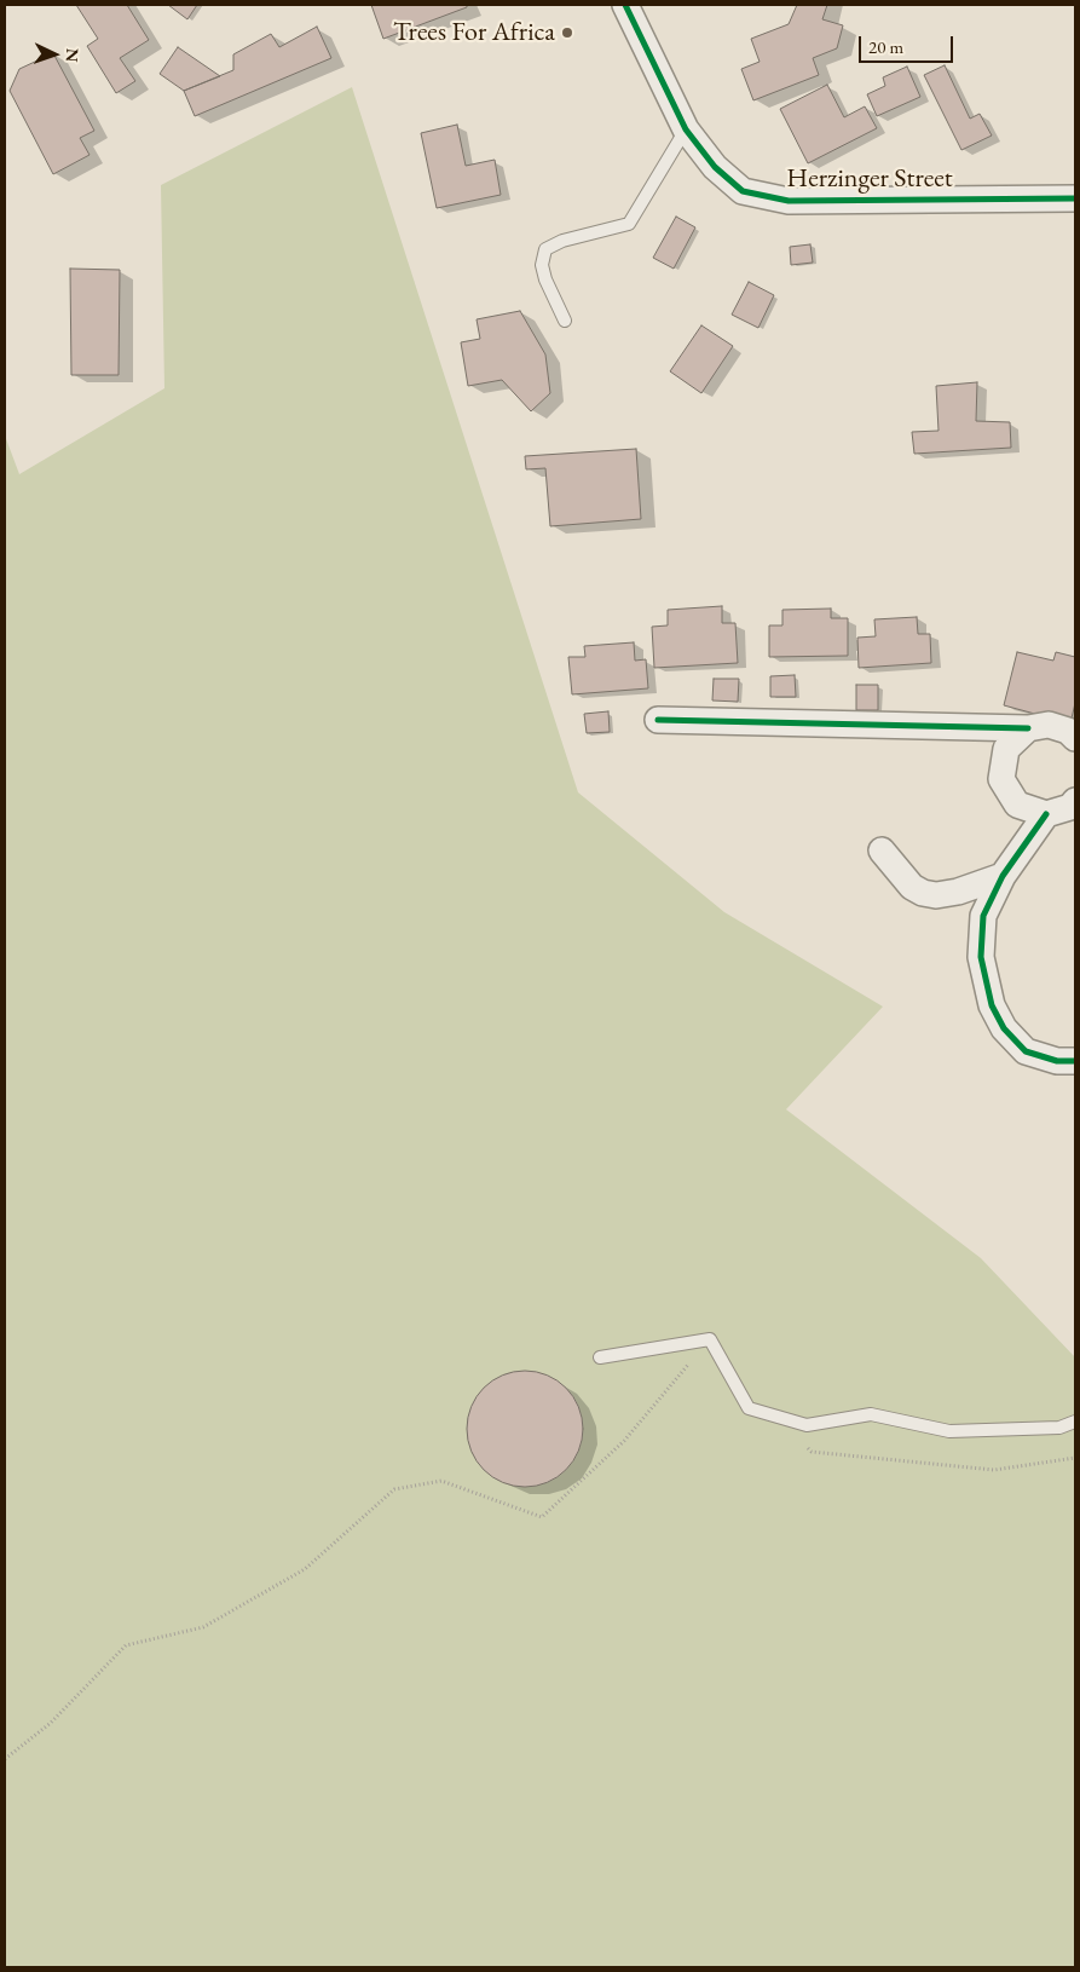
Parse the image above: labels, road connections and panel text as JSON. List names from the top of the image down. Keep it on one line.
{"streets":{"street":["Herzinger Street"]},"places":["Trees For Africa"],"scale_bar":"20 m","north":"right"}
